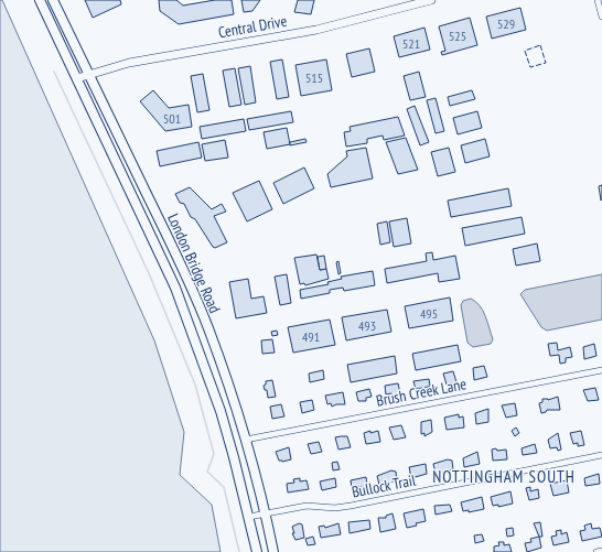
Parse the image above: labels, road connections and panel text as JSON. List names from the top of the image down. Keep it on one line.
{"streets":{"main road":["London Bridge Road"],"street":["Central Drive","Brush Creek Lane","Bullock Trail"]},"crossings":[["Central Drive","London Bridge Road"],["London Bridge Road","Brush Creek Lane"],["London Bridge Road","Bullock Trail"]],"districts":["NOTTINGHAM SOUTH"],"house_numbers":["529","525","521","515","501","495","493","491"]}
